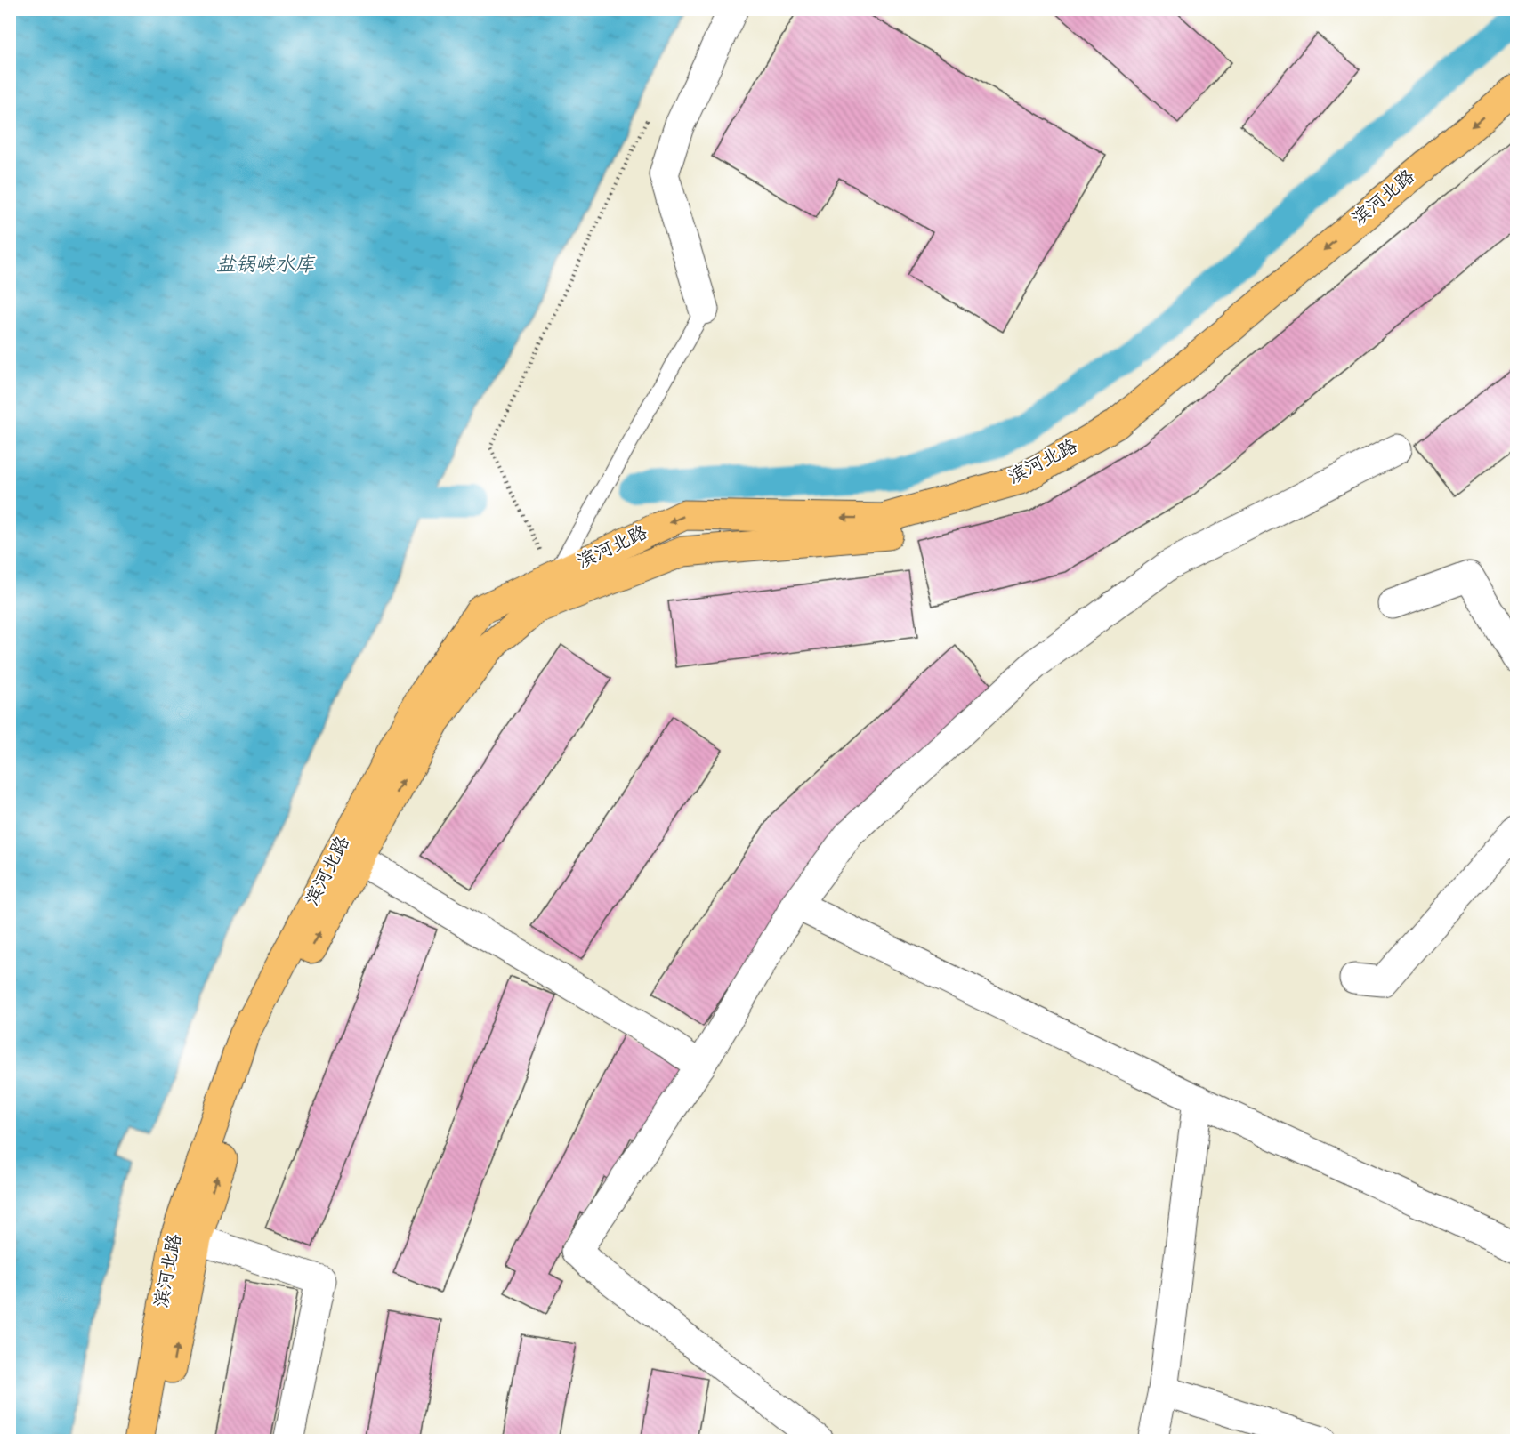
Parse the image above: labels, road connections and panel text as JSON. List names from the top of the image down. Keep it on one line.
{"streets":{"main road":["滨河北路"]},"water":["盐锅峡水库"]}
